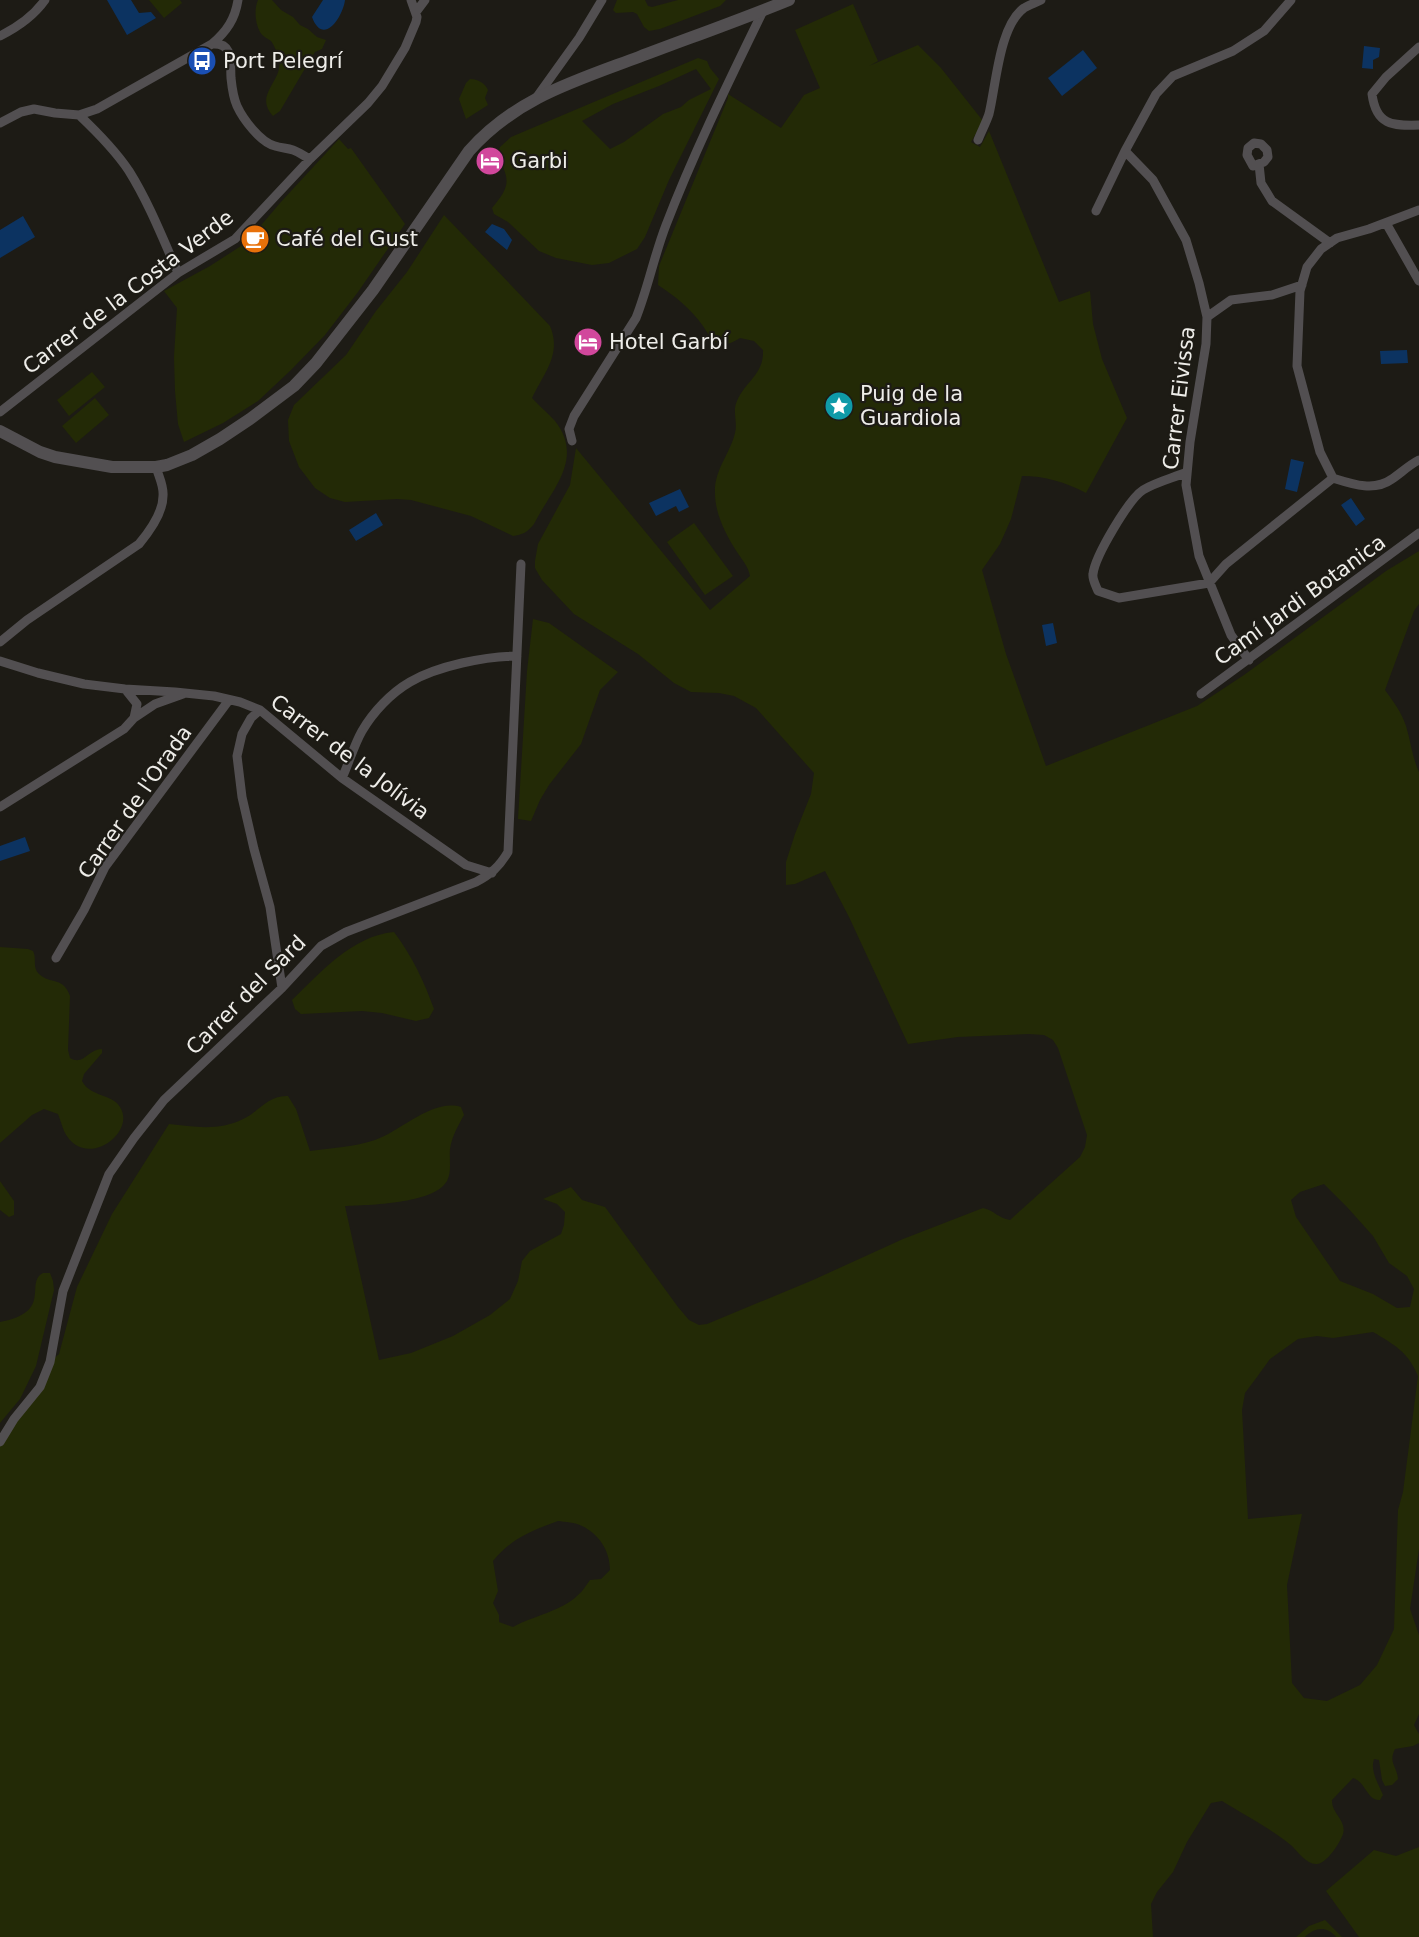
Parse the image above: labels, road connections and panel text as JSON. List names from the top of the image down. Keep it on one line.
{"streets":{"street":["Carrer de la Costa Verde","Carrer Eivissa","Camí Jardi Botanica","Carrer de la Jolívia","Carrer de l'Orada","Carrer del Sard"]},"crossings":[["Carrer Eivissa","Camí Jardi Botanica"],["Carrer de la Jolívia","Carrer de l'Orada"],["Carrer de la Jolívia","Carrer del Sard"]],"places":{"bus stop":["Port Pelegrí"],"hotel":["Garbi","Hotel Garbí"],"cafe":["Café del Gust"],"place":["Puig de la Guardiola"]}}
